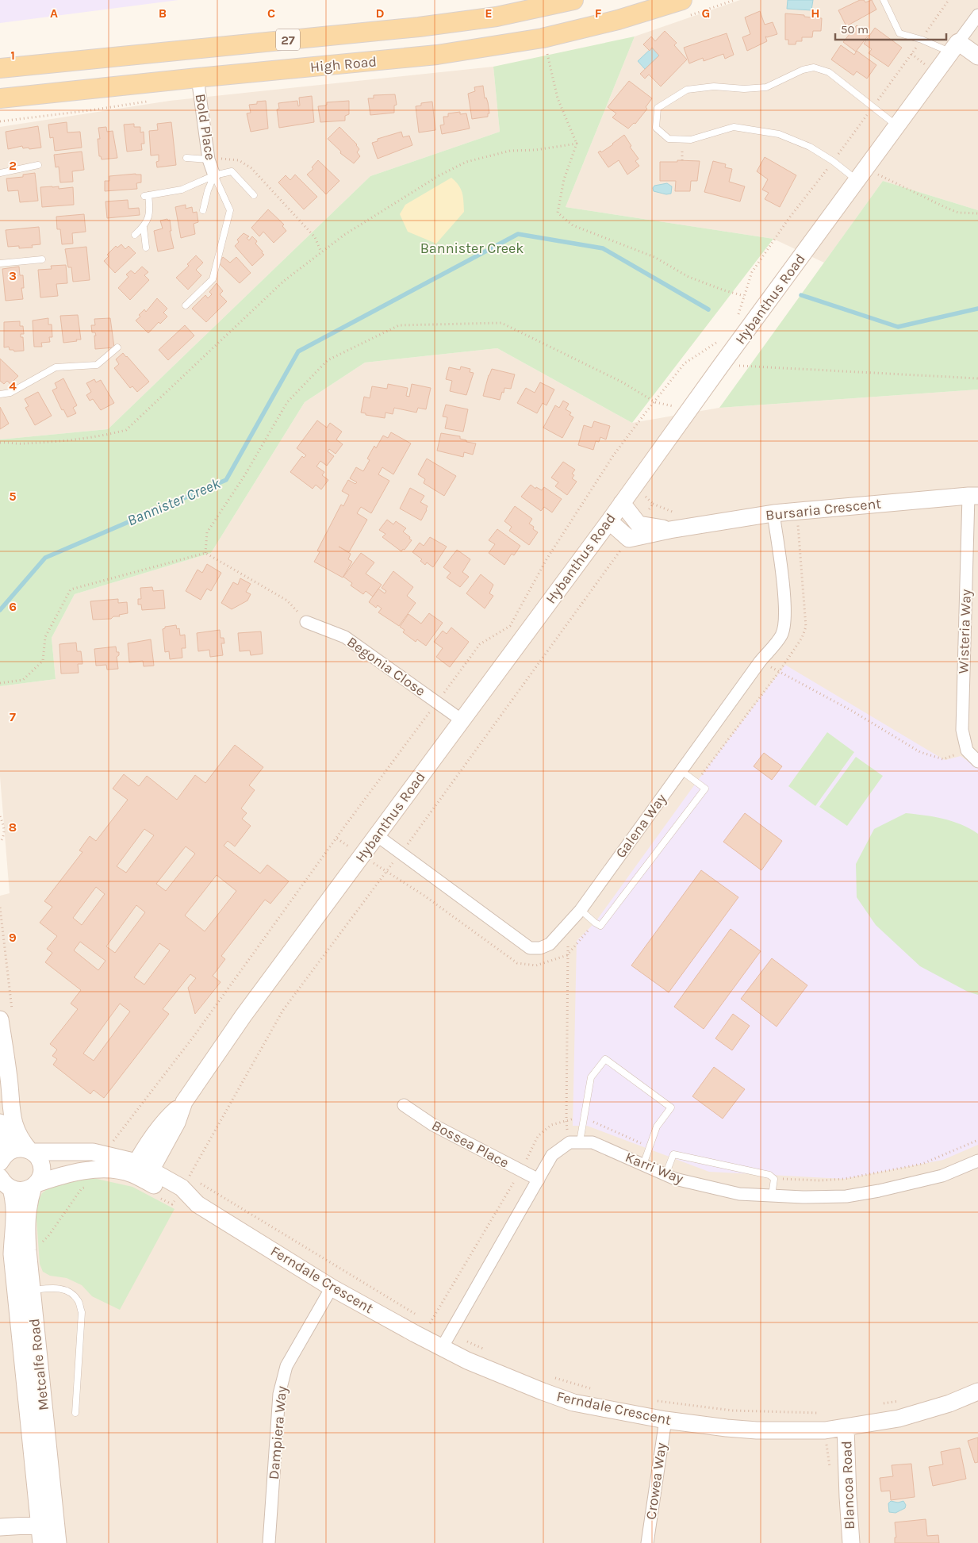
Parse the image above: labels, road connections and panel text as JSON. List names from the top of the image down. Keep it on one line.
{"streets":{"main road":["27","High Road"],"street":["Bold Place","Hybanthus Road","Bursaria Crescent","Wisteria Way","Begonia Close","Galena Way","Bossea Place","Karri Way","Ferndale Crescent","Metcalfe Road","Dampiera Way","Crowea Way","Blancoa Road"]},"crossings":[["High Road","Bold Place"],["Hybanthus Road","Begonia Close"],["Hybanthus Road","Galena Way"],["Hybanthus Road","Ferndale Crescent"],["Bursaria Crescent","Wisteria Way"],["Bursaria Crescent","Galena Way"],["Ferndale Crescent","Metcalfe Road"],["Ferndale Crescent","Dampiera Way"],["Ferndale Crescent","Crowea Way"],["Ferndale Crescent","Blancoa Road"]],"water":["Bannister Creek"],"parks":["Bannister Creek"],"scale_bar":"50 m","grid":{"columns":["A","B","C","D","E","F","G","H"],"rows":["1","2","3","4","5","6","7","8","9"]}}
